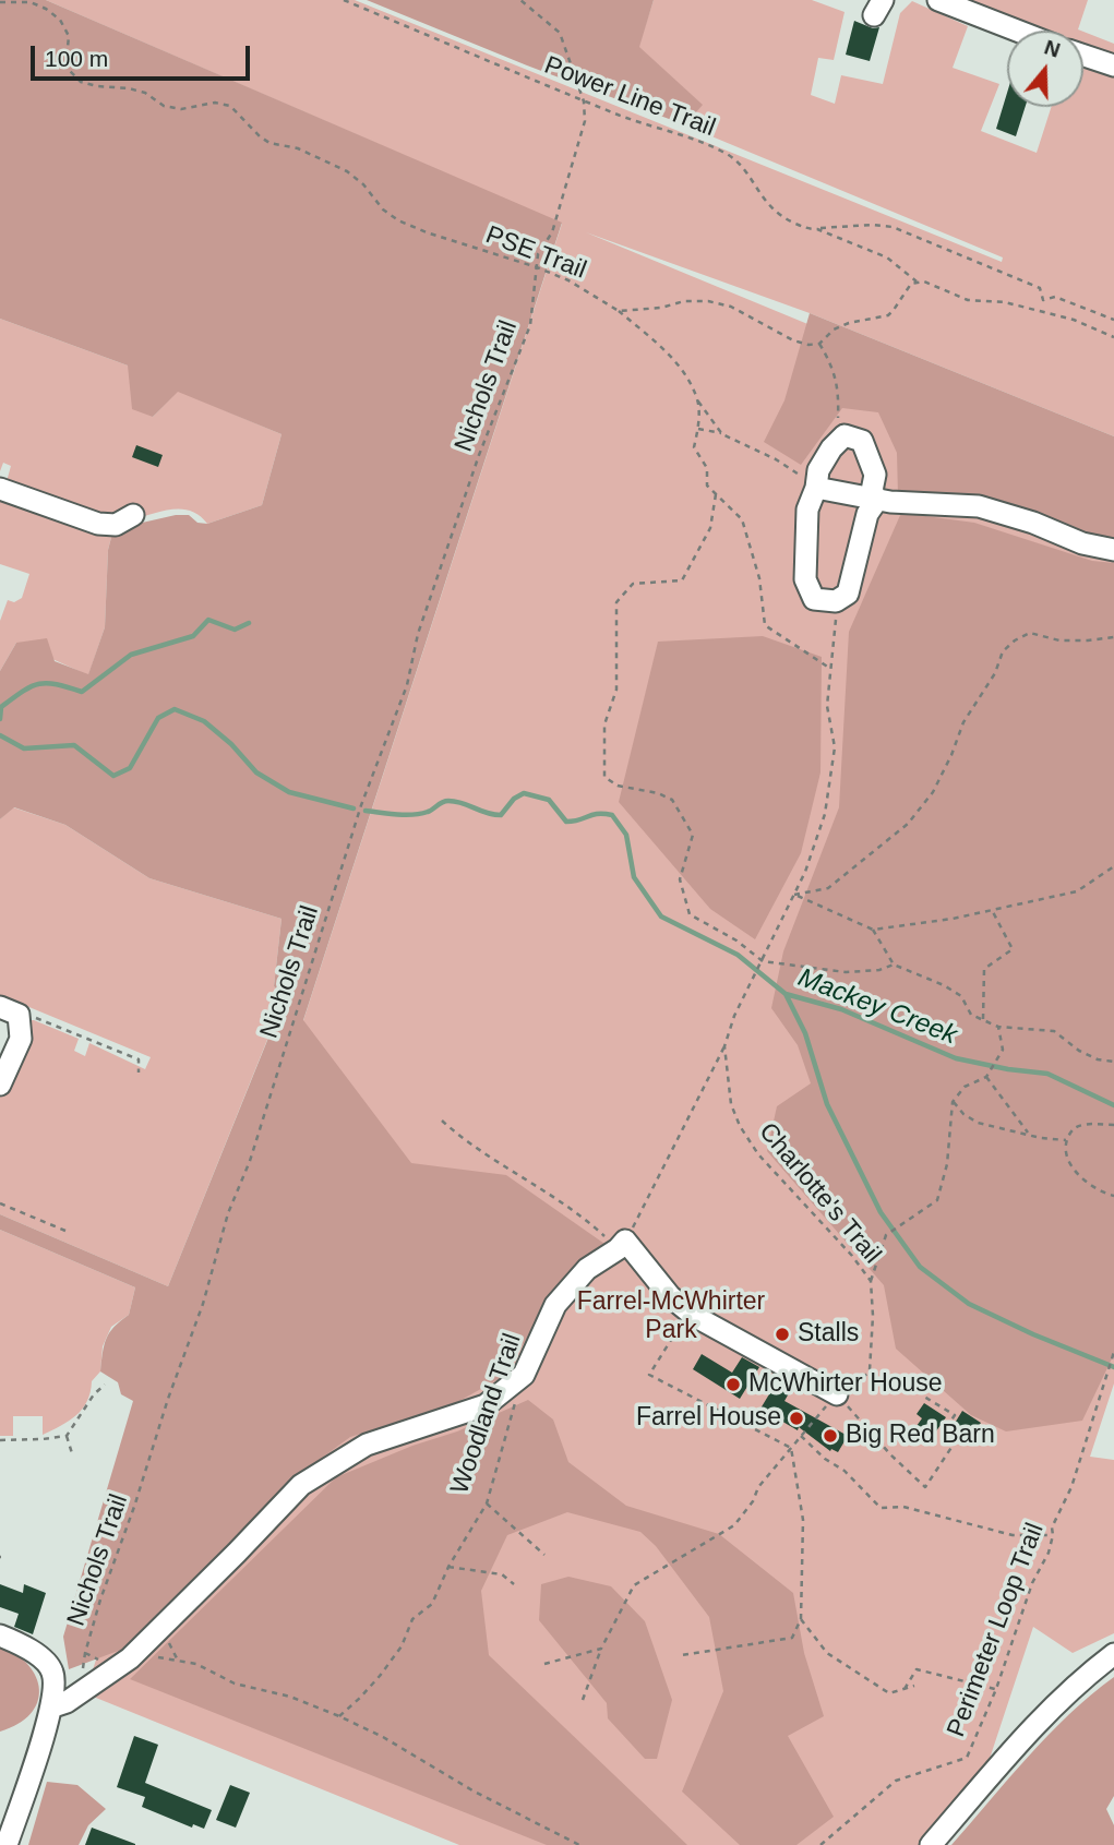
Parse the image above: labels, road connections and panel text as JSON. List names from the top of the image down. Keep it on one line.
{"streets":{"street":["Woodland Trail"],"path":["Power Line Trail","PSE Trail","Nichols Trail","Charlotte's Trail","Perimeter Loop Trail"]},"crossings":[["Power Line Trail","Nichols Trail"],["PSE Trail","Nichols Trail"]],"water":["Mackey Creek"],"parks":["Farrel-McWhirter Park"],"places":["Stalls","McWhirter House","Farrel House","Big Red Barn"],"scale_bar":"100 m","north":"top"}
